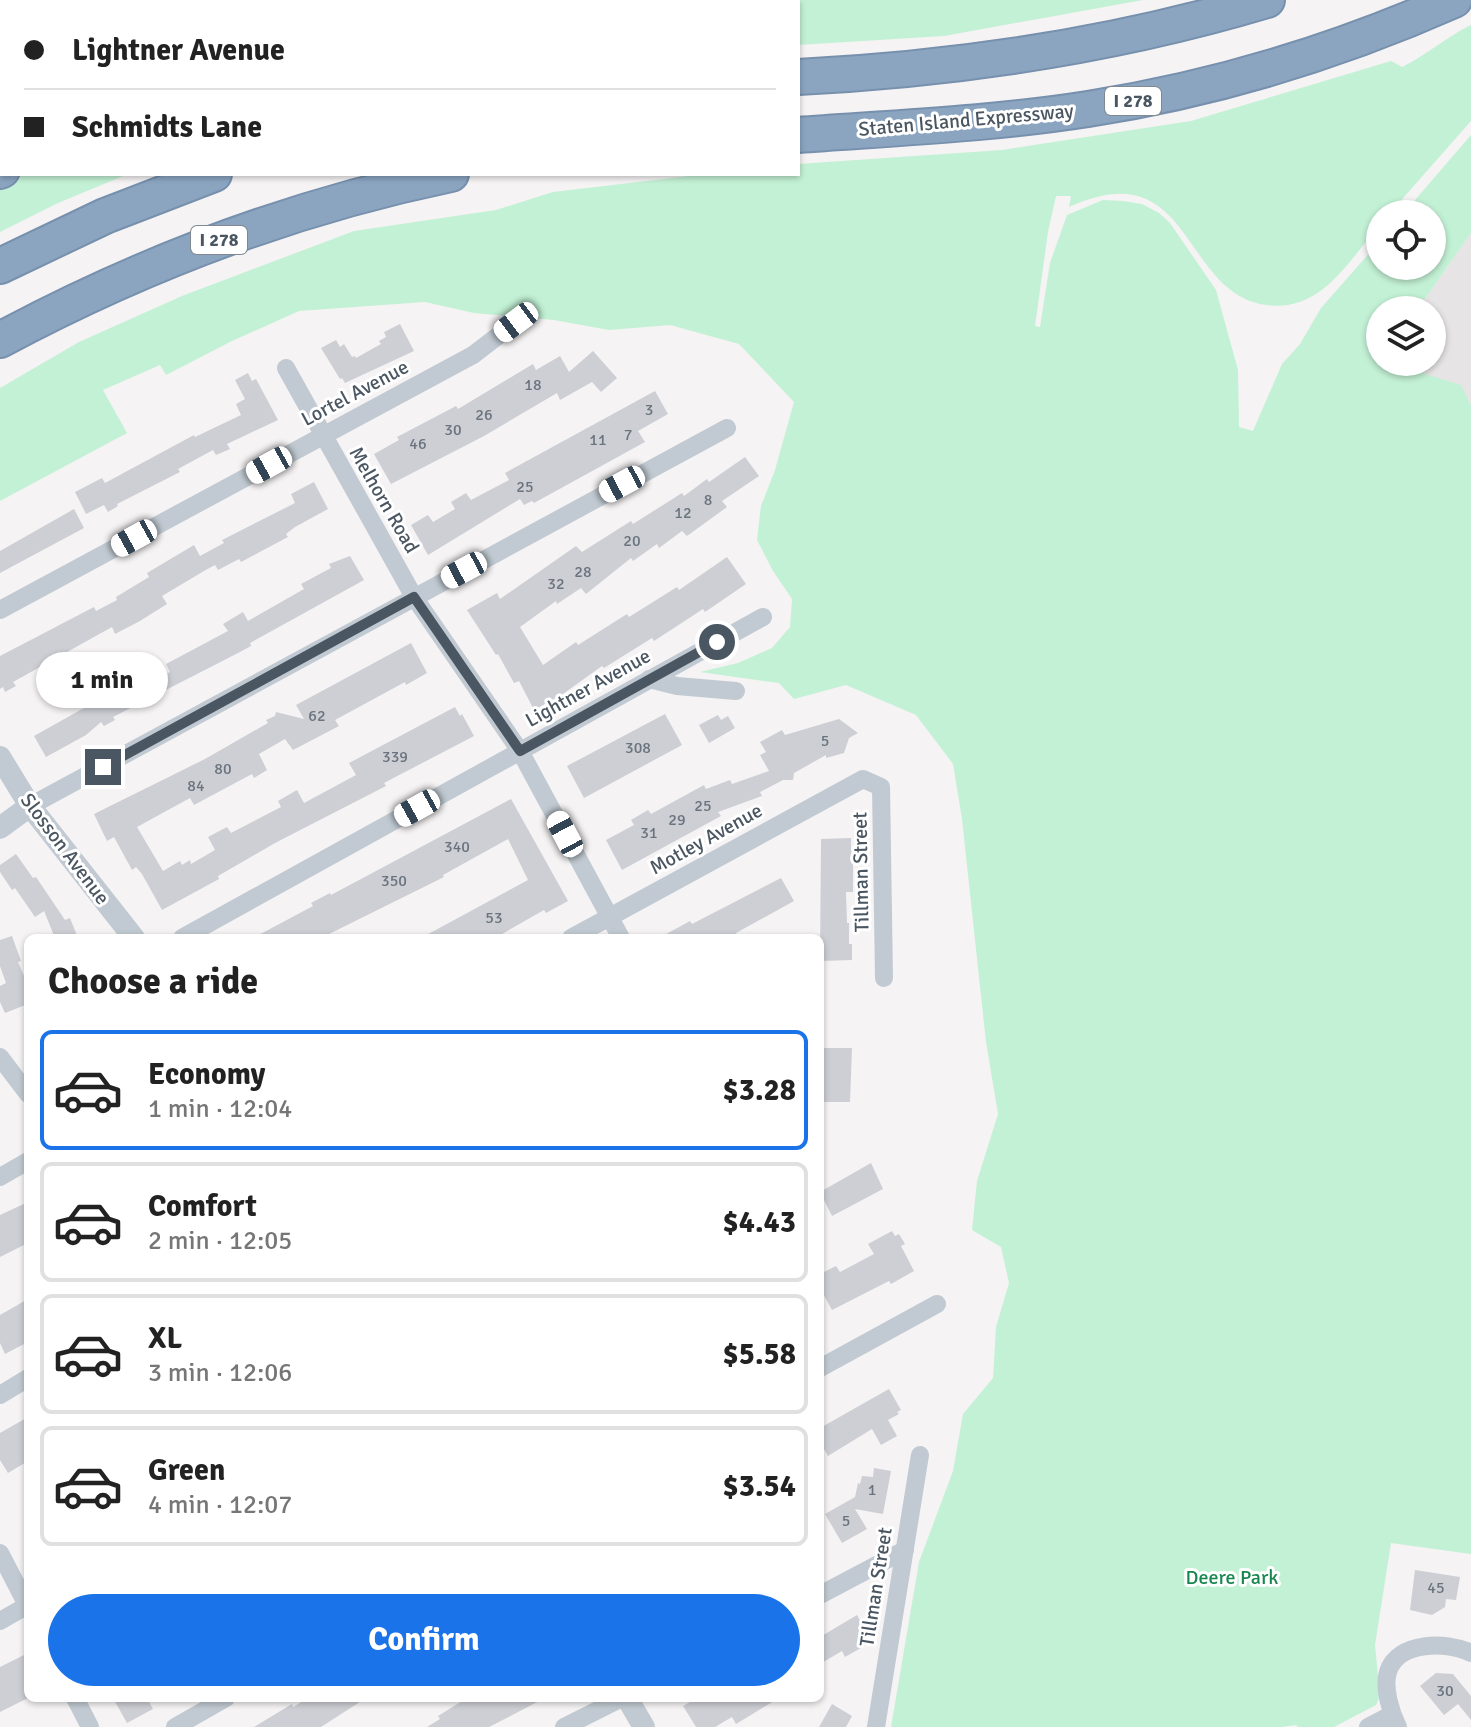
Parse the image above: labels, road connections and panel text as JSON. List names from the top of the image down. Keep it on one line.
{"streets":{"highway":["I 278","Staten Island Expressway"],"street":["Lortel Avenue","Melhorn Road","Lightner Avenue","Motley Avenue","Slosson Avenue","Tillman Street"]},"crossings":[["Lortel Avenue","Melhorn Road"],["Melhorn Road","Lightner Avenue"],["Melhorn Road","Motley Avenue"],["Motley Avenue","Tillman Street"]],"parks":["Deere Park"],"house_numbers":["18","3","26","30","7","11","46","25","8","12","20","28","32","62","5","308","339","80","84","25","29","31","340","350","53","1","5","45","30"],"page":{"banner":["Lightner Avenue","Schmidts Lane"],"bubble":"1 min","heading":"Choose a ride","list":[{"name":"Economy","note":"1 min · 12:04","value":"$3.28"},{"name":"Comfort","note":"2 min · 12:05","value":"$4.43"},{"name":"XL","note":"3 min · 12:06","value":"$5.58"},{"name":"Green","note":"4 min · 12:07","value":"$3.54"}],"buttons":"Confirm"}}
